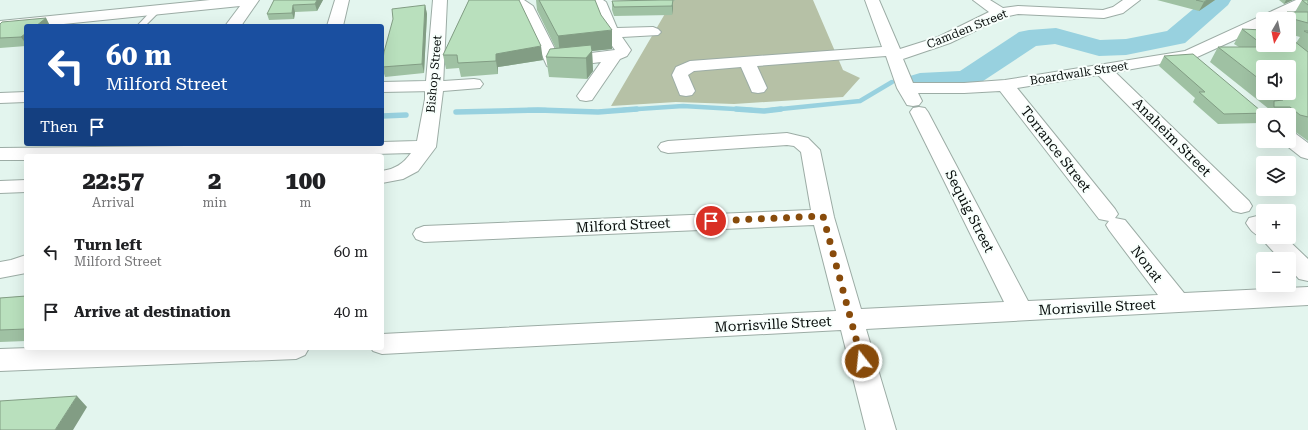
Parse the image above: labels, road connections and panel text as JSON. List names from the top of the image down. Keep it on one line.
{"streets":{"street":["Camden Street","Boardwalk Street","Bishop Street","Anaheim Street","Torrance Street","Sequig Street","Milford Street","Nonat","Morrisville Street"]},"crossings":[["Boardwalk Street","Anaheim Street"],["Boardwalk Street","Torrance Street"],["Boardwalk Street","Sequig Street"],["Torrance Street","Nonat"],["Sequig Street","Morrisville Street"],["Nonat","Morrisville Street"]],"north":"bottom","page":{"map_buttons":["+","−"],"turn":["60 m","Milford Street"],"then":"Then","eta":["22:57","Arrival","2","min","100","m"],"list":[{"name":"Turn left","note":"Milford Street","value":"60 m"},{"name":"Arrive at destination","value":"40 m"}]}}
